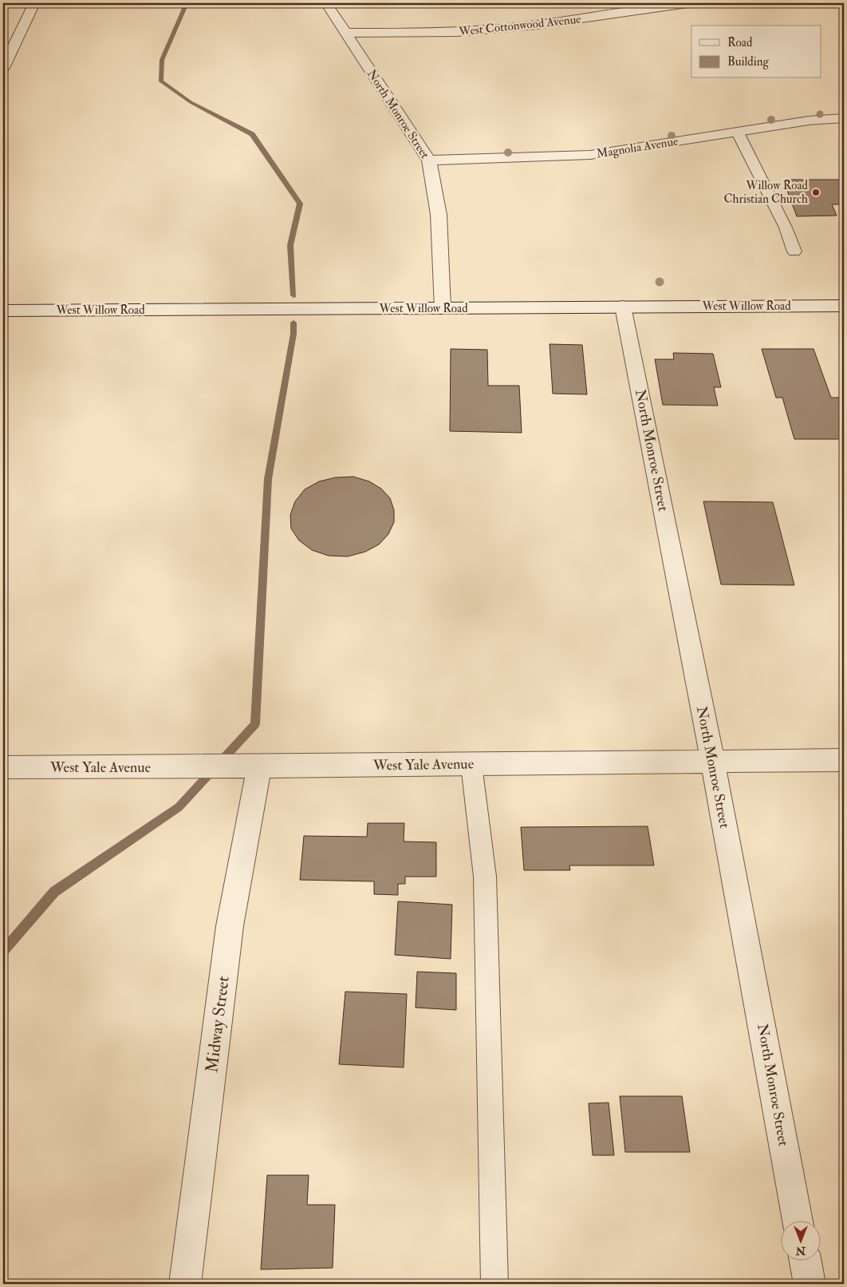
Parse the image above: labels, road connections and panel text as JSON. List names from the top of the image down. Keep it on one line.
{"streets":{"street":["West Cottonwood Avenue","North Monroe Street","Magnolia Avenue","West Willow Road","West Yale Avenue","Midway Street"]},"crossings":[["West Cottonwood Avenue","North Monroe Street"],["North Monroe Street","Magnolia Avenue"],["North Monroe Street","West Willow Road"],["North Monroe Street","West Yale Avenue"],["West Yale Avenue","Midway Street"]],"places":["Willow Road Christian Church"],"legend":["Road","Building"],"north":"bottom"}
